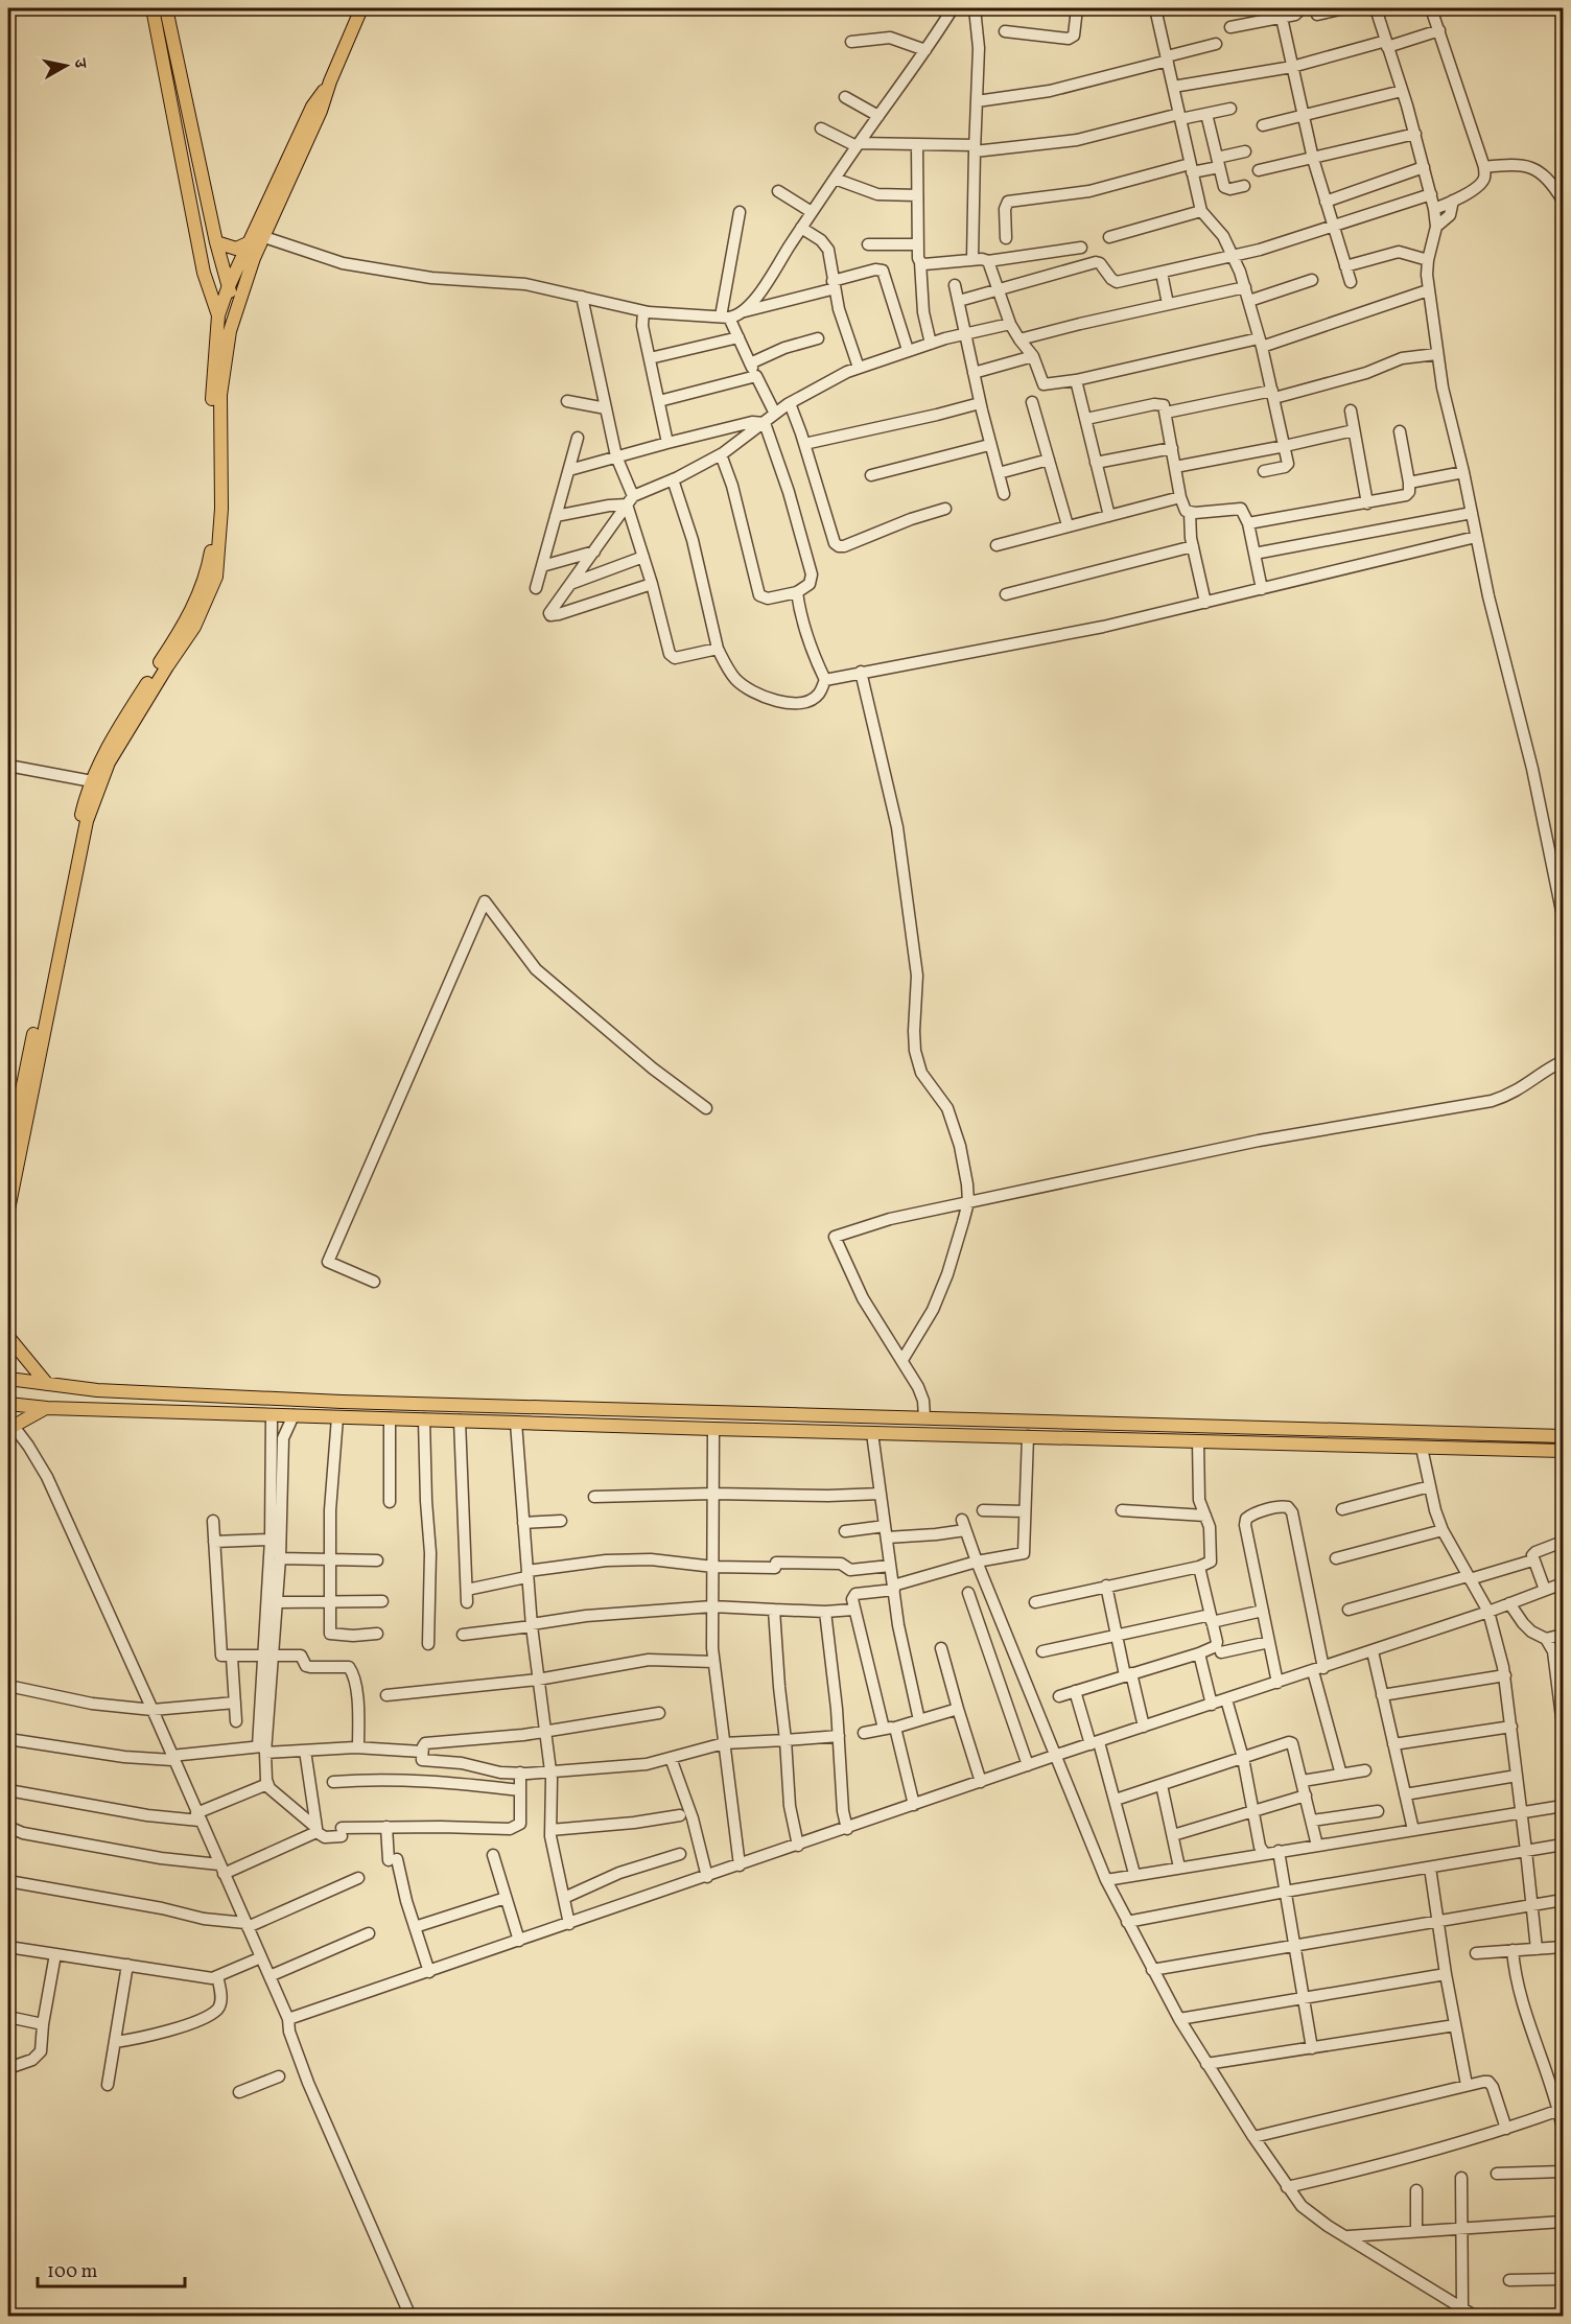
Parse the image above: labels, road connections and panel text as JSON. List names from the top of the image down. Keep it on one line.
{"scale_bar":"100 m","north":"right"}
